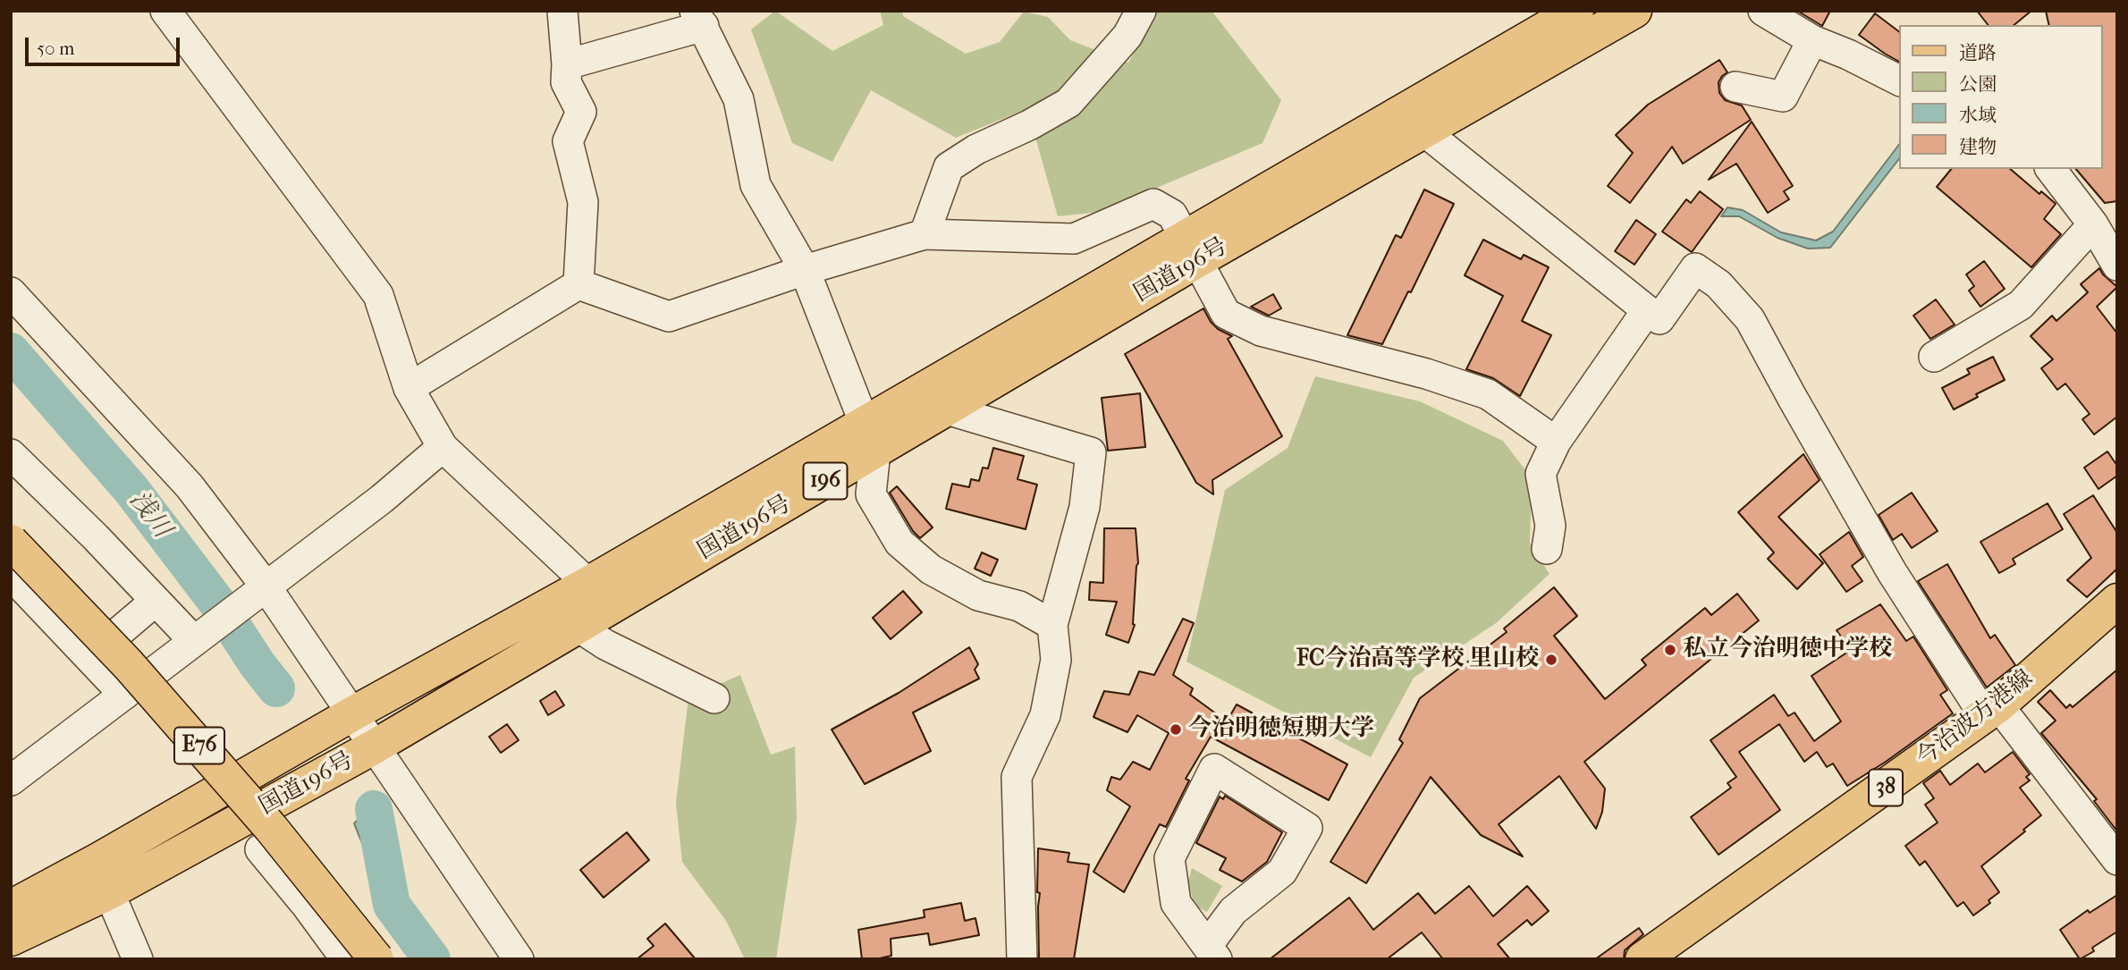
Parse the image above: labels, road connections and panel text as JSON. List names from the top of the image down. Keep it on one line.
{"streets":{"main road":["国道196号","196","今治波方港線","E76","38"]},"water":["浅川"],"places":["私立今治明徳中学校","FC今治高等学校 里山校","今治明徳短期大学"],"legend":["道路","公園","水域","建物"],"scale_bar":"50 m"}
